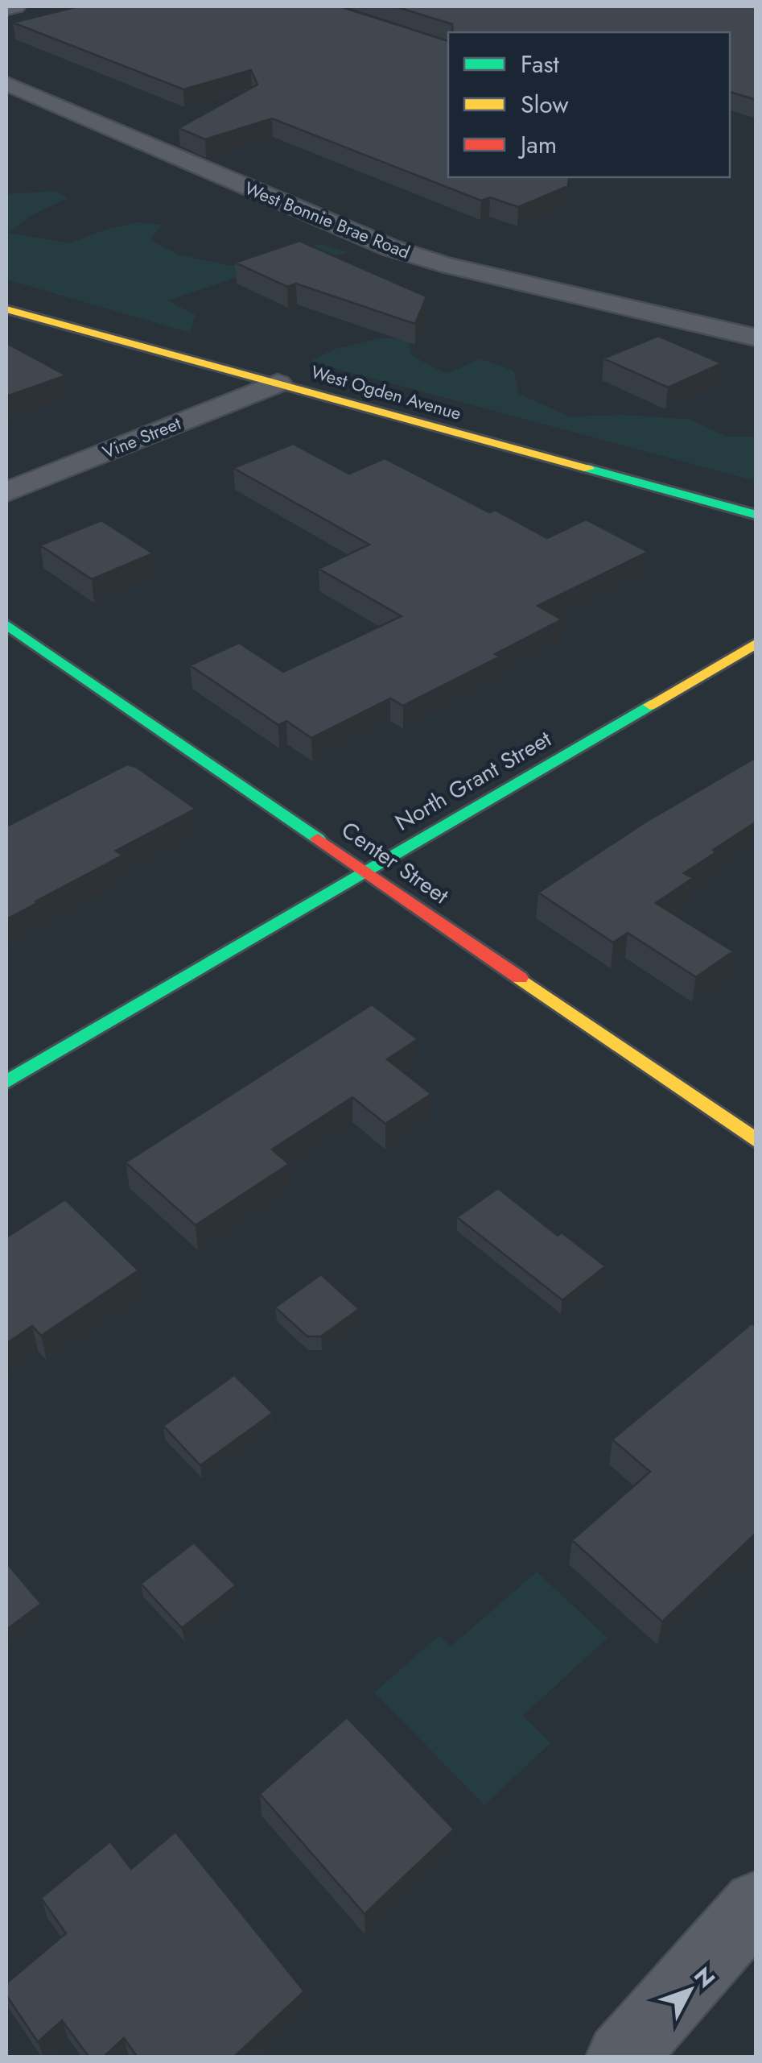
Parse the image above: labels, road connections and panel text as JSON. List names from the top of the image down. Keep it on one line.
{"streets":{"street":["West Bonnie Brae Road","West Ogden Avenue","Vine Street","North Grant Street","Center Street"]},"crossings":[["West Ogden Avenue","Vine Street"],["North Grant Street","Center Street"]],"legend":["Fast","Slow","Jam"],"north":"top right"}
